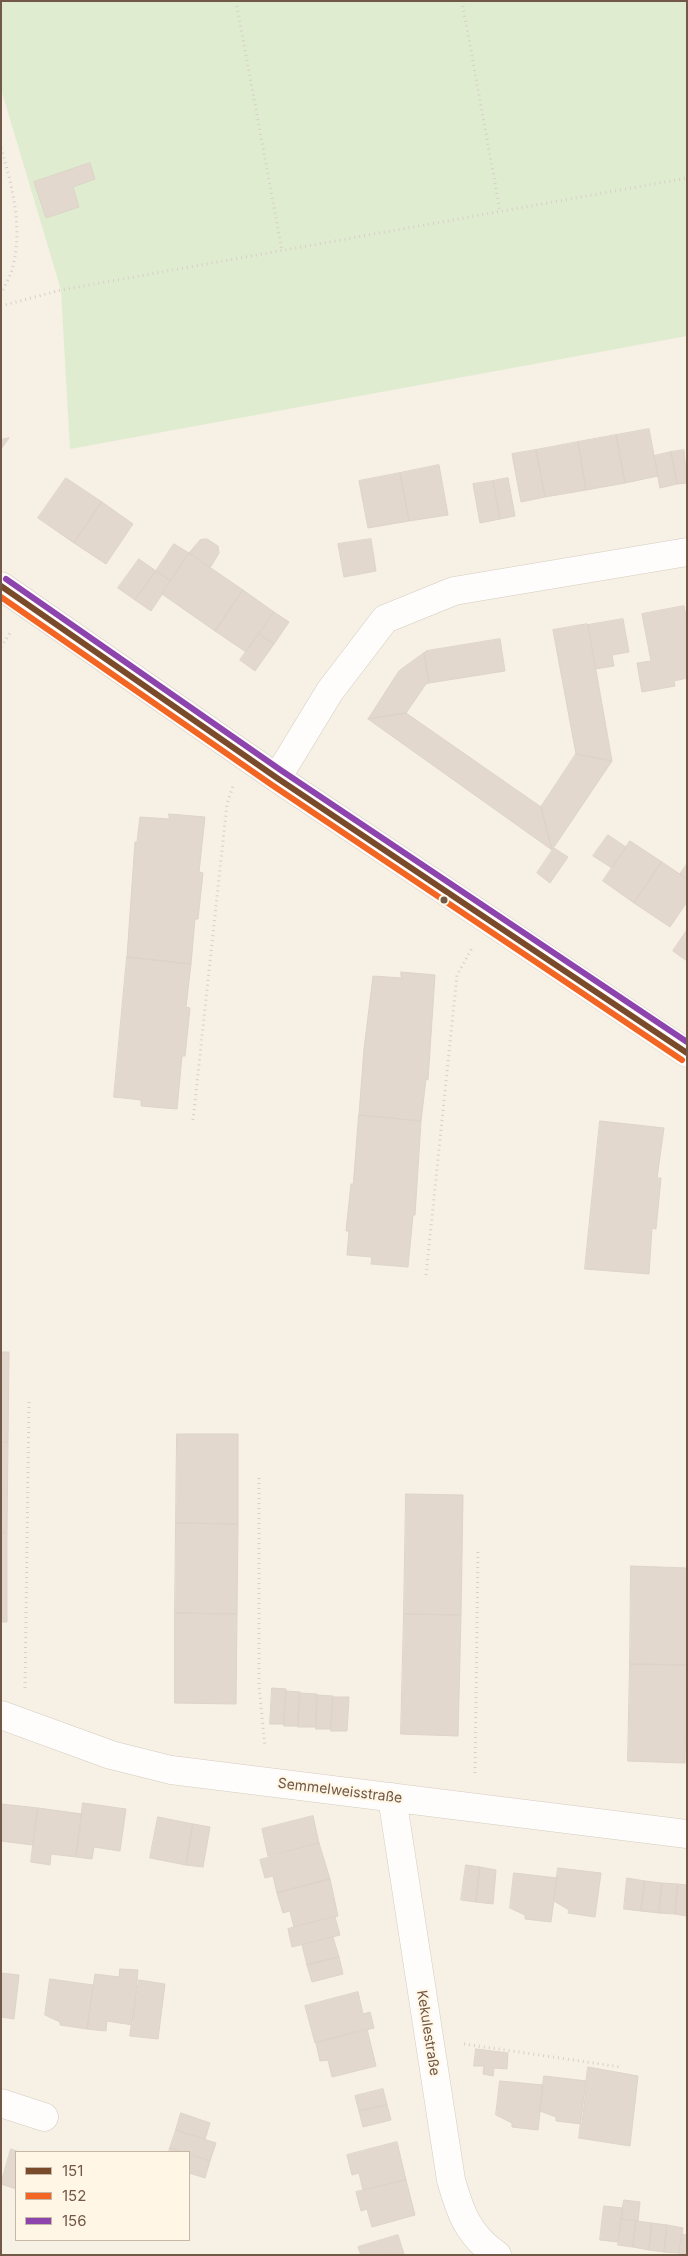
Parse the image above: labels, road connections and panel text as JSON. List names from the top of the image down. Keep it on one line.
{"streets":{"street":["Semmelweisstraße","Kekulestraße"]},"crossings":[["Semmelweisstraße","Kekulestraße"]],"lines":["transit line 156","transit line 151","transit line 152"],"legend":["151","152","156"]}
